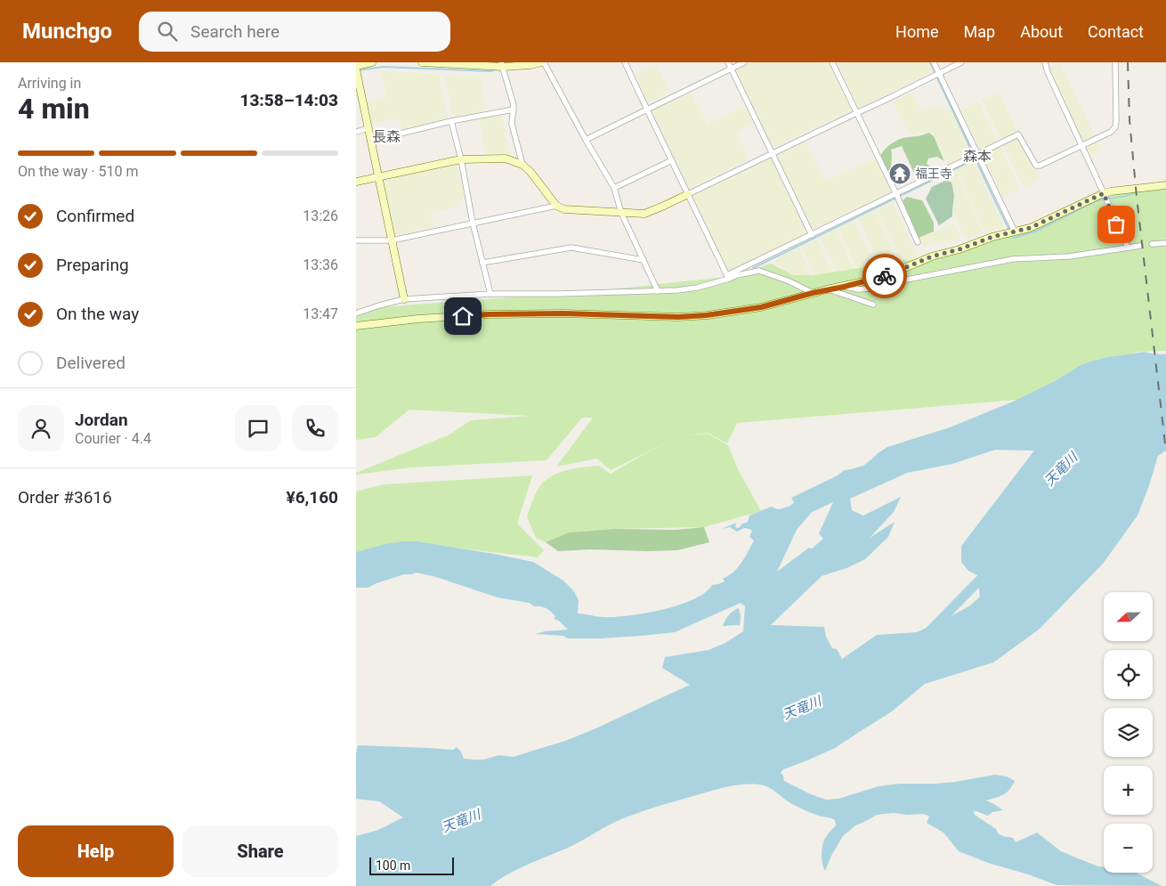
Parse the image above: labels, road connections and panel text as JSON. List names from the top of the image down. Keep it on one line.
{"districts":["長森","森本"],"water":["天竜川"],"places":{"temple":["福王寺"]},"scale_bar":"100 m","north":"left","page":{"header":"Munchgo","search":"Search here","nav":["Home","Map","About","Contact"],"heading":["4 min","Arriving in","13:58–14:03"],"panel":["Jordan","Courier · 4.4","Order #3616","¥6,160"],"bar":"On the way · 510 m","list":[["Confirmed","13:26"],["Preparing","13:36"],["On the way","13:47"],"Delivered"],"map_buttons":["+","−"],"buttons":["Help","Share"],"scale":"100 m"}}
